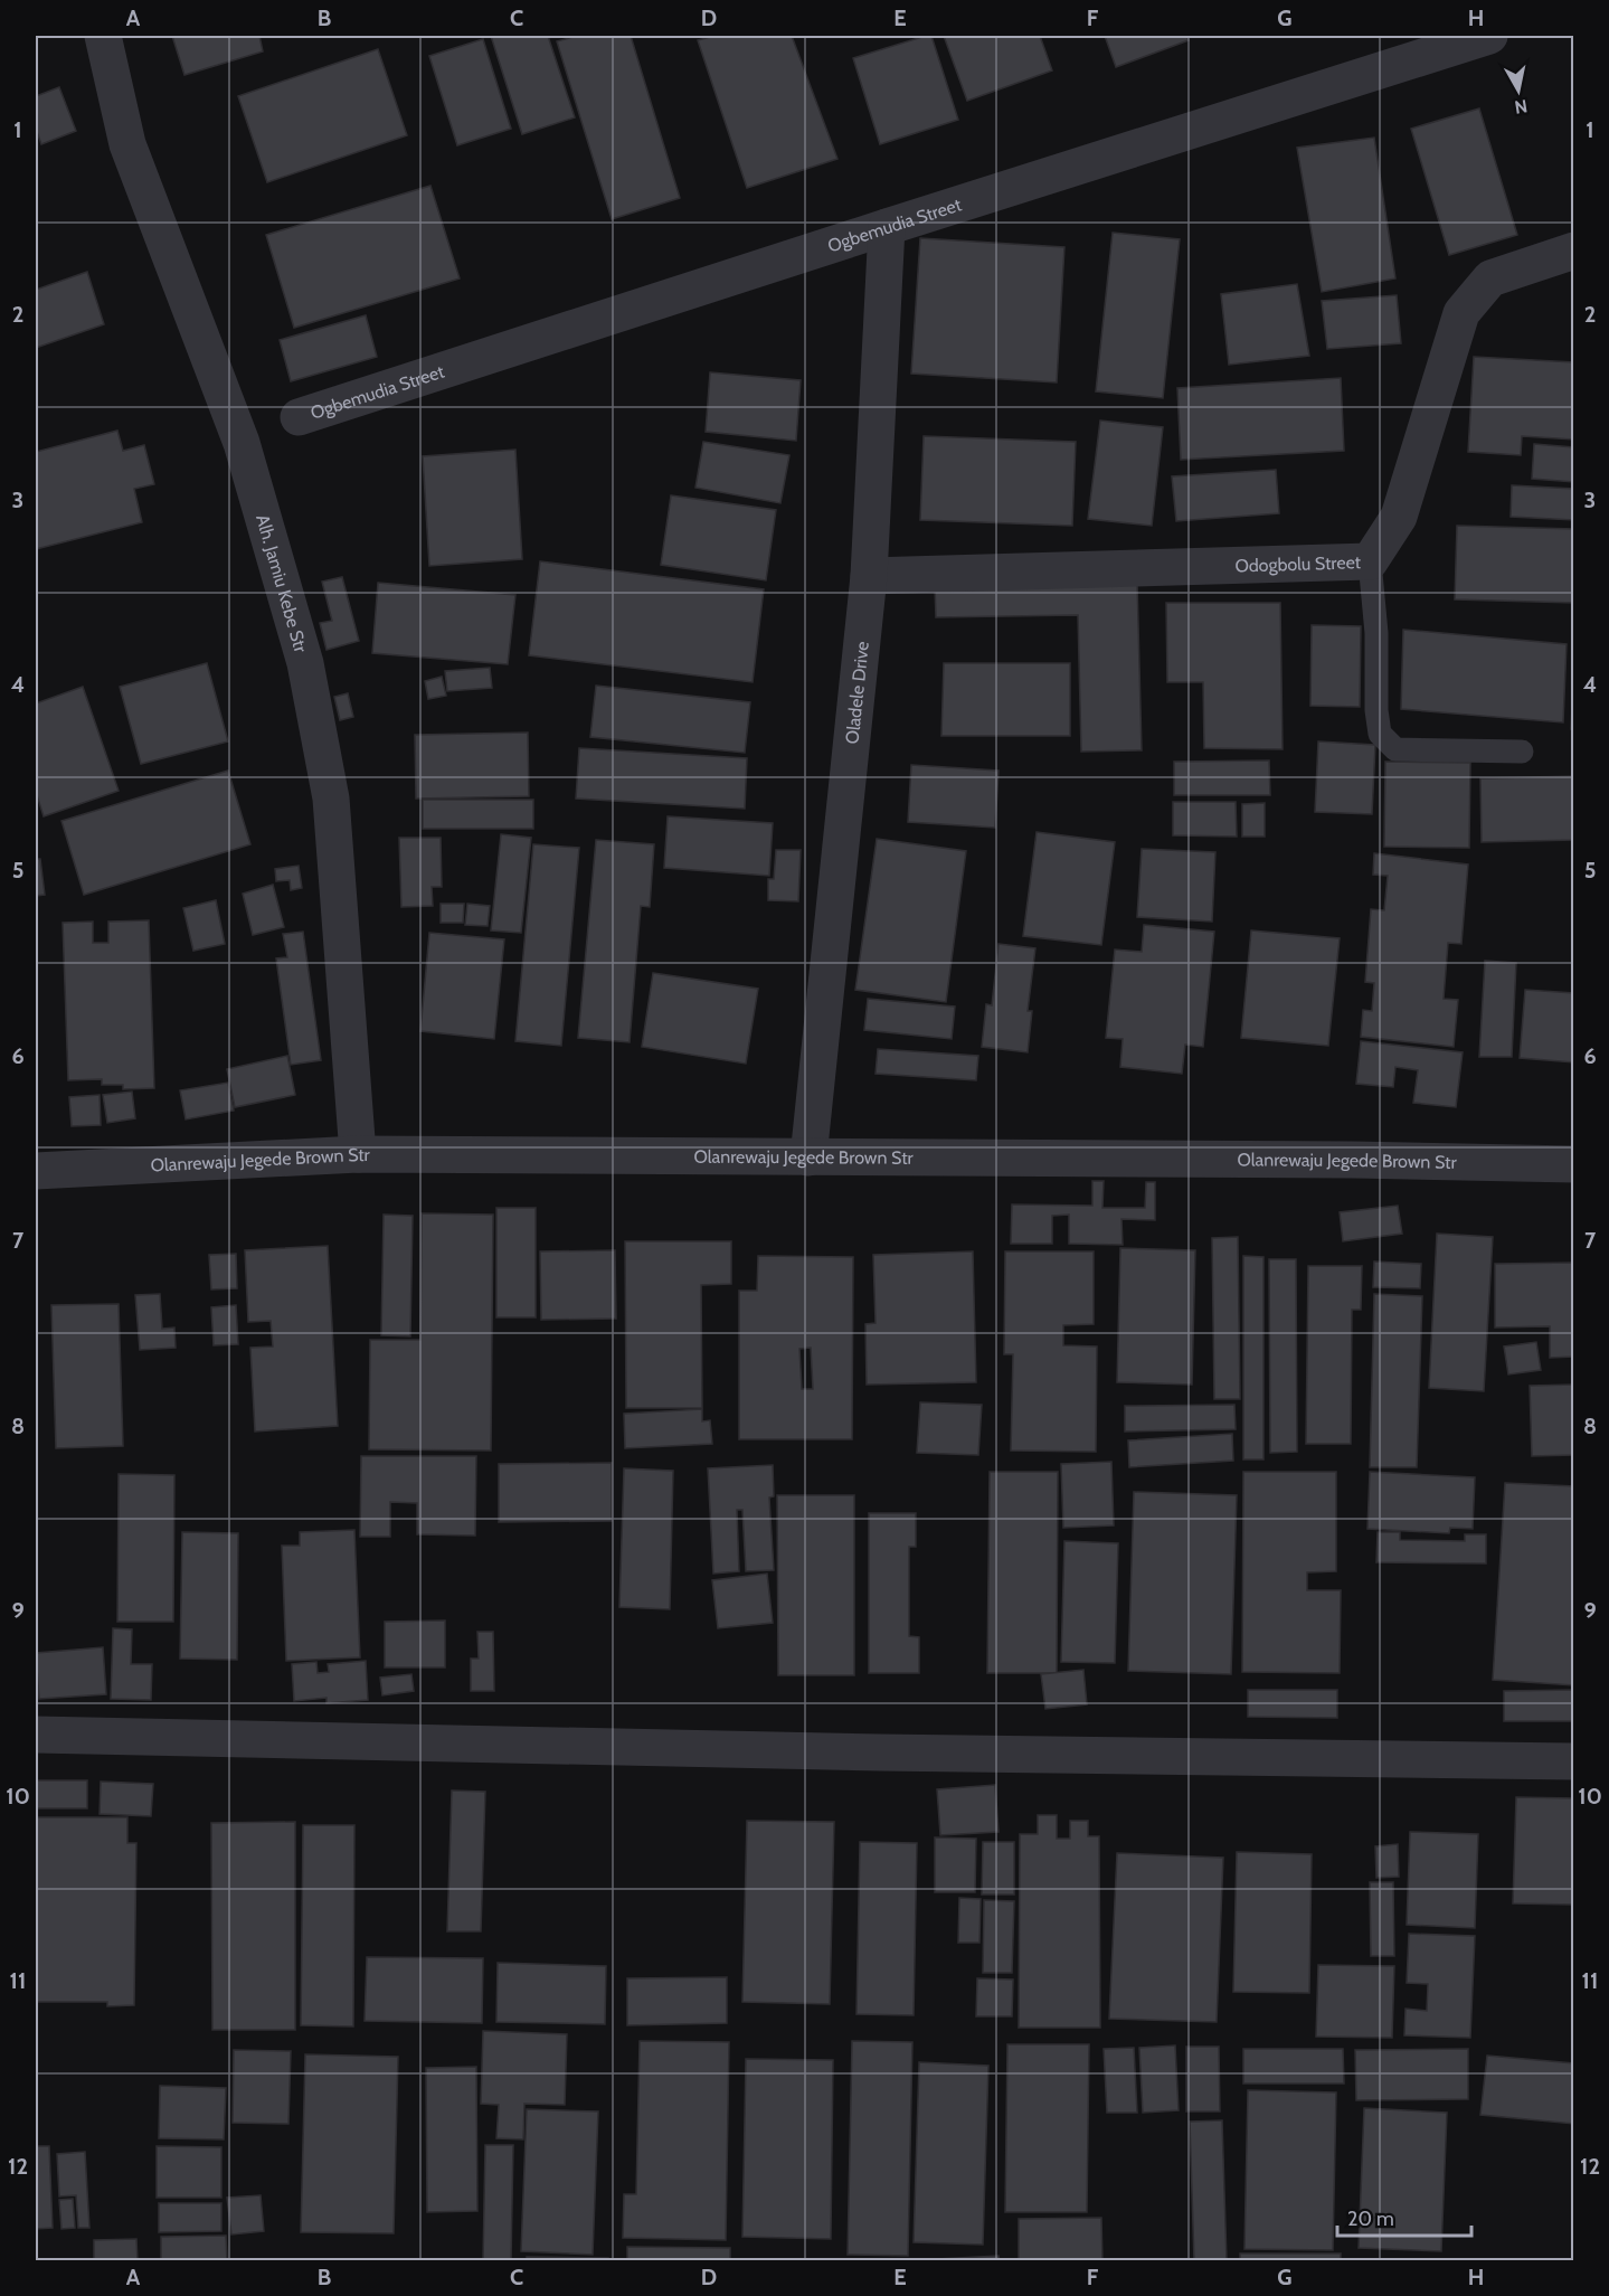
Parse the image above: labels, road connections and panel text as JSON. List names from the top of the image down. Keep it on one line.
{"streets":{"street":["Ogbemudia Street","Odogbolu Street","Alh. Jamiu Kebe Str","Oladele Drive","Olanrewaju Jegede Brown Str"]},"crossings":[["Ogbemudia Street","Oladele Drive"],["Odogbolu Street","Oladele Drive"],["Alh. Jamiu Kebe Str","Olanrewaju Jegede Brown Str"],["Oladele Drive","Olanrewaju Jegede Brown Str"]],"scale_bar":"20 m","north":"bottom","grid":{"columns":["A","B","C","D","E","F","G","H"],"rows":["1","2","3","4","5","6","7","8","9","10","11","12"]}}
